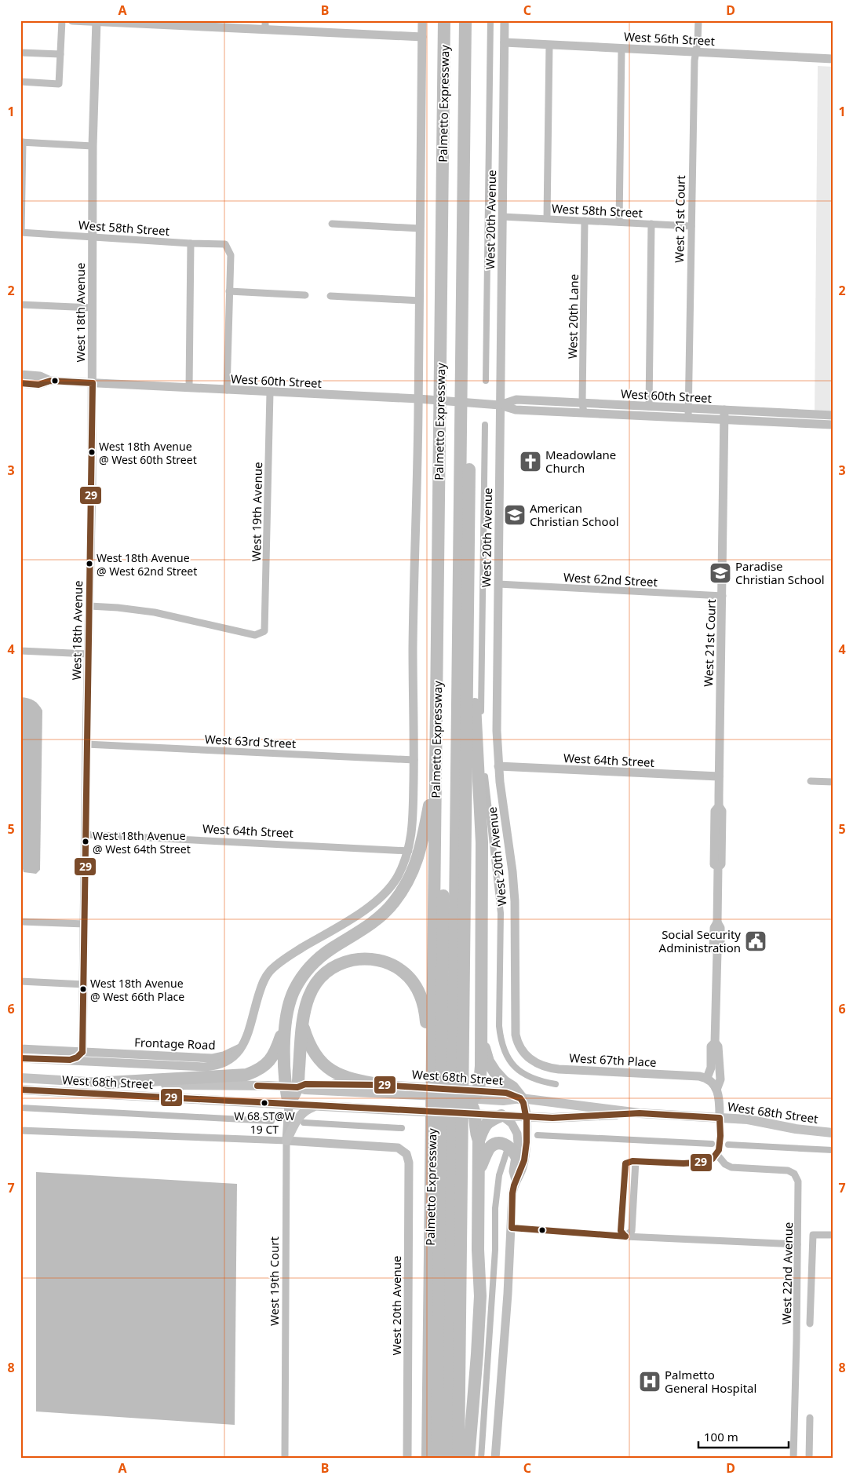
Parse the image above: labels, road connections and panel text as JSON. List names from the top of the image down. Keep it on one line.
{"streets":{"highway":["Palmetto Expressway"],"main road":["West 68th Street"],"street":["West 56th Street","West 58th Street","West 21st Court","West 20th Avenue","West 18th Avenue","West 20th Lane","West 60th Street","West 19th Avenue","West 62nd Street","West 63rd Street","West 64th Street","Frontage Road","West 67th Place","West 22nd Avenue","West 19th Court"]},"crossings":[["West 56th Street","West 21st Court"],["West 56th Street","West 20th Avenue"],["West 58th Street","West 21st Court"],["West 58th Street","West 20th Avenue"],["West 58th Street","West 18th Avenue"],["West 58th Street","West 20th Lane"],["West 21st Court","West 60th Street"],["West 21st Court","West 62nd Street"],["West 21st Court","West 64th Street"],["West 21st Court","West 67th Place"],["West 21st Court","West 68th Street"],["West 20th Avenue","West 60th Street"],["West 20th Avenue","West 62nd Street"],["West 20th Avenue","West 64th Street"],["West 20th Avenue","West 67th Place"],["West 20th Avenue","West 19th Court"],["West 18th Avenue","West 60th Street"],["West 18th Avenue","West 19th Avenue"],["West 18th Avenue","West 63rd Street"],["West 18th Avenue","West 64th Street"],["West 18th Avenue","Frontage Road"],["West 20th Lane","West 60th Street"],["West 60th Street","West 19th Avenue"],["West 68th Street","West 19th Court"]],"places":{"other":["West 18th Avenue @ West 60th Street","West 18th Avenue @ West 62nd Street","West 18th Avenue @ West 64th Street","West 18th Avenue @ West 66th Place","W 68 ST@W 19 CT"],"church":["Meadowlane Church"],"school or university":["American Christian School","Paradise Christian School"],"public building":["Social Security Administration"],"hospital":["Palmetto General Hospital"]},"lines":["transit line 29"],"scale_bar":"100 m","grid":{"columns":["A","B","C","D"],"rows":["1","2","3","4","5","6","7","8"]}}
